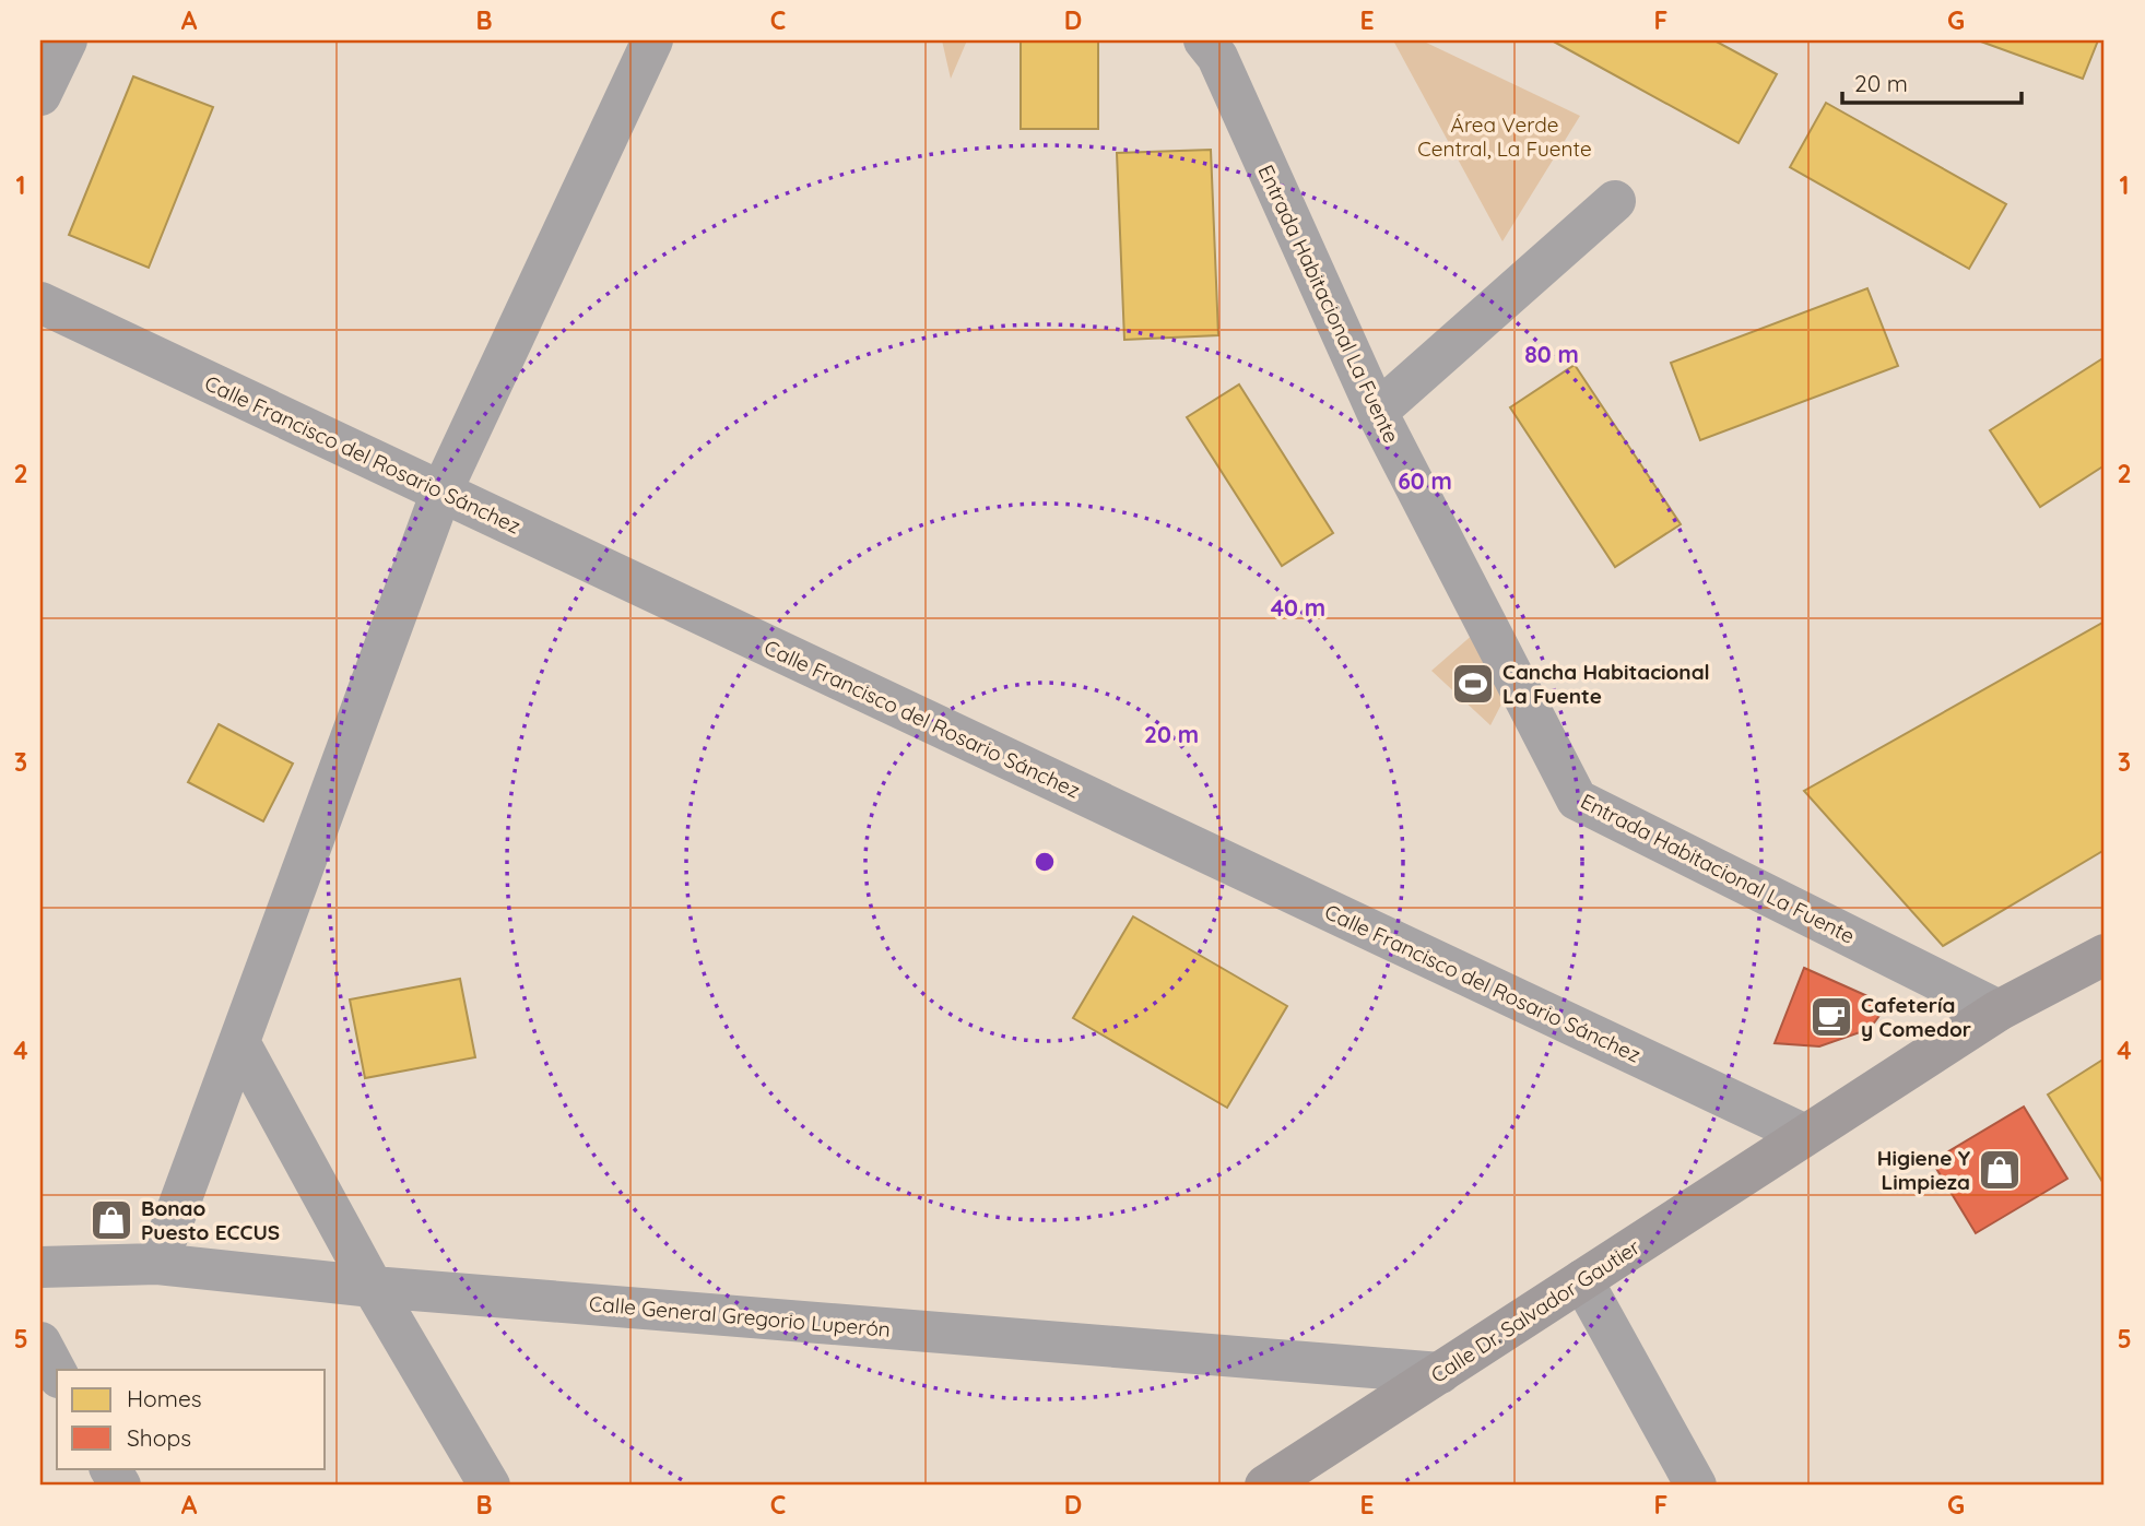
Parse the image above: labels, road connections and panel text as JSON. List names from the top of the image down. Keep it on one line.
{"streets":{"main road":["Calle Dr. Salvador Gautier"],"street":["Entrada Habitacional La Fuente","Calle Francisco del Rosario Sánchez","Calle General Gregorio Luperón"]},"crossings":[["Entrada Habitacional La Fuente","Calle Dr. Salvador Gautier"],["Calle Francisco del Rosario Sánchez","Calle Dr. Salvador Gautier"],["Calle Dr. Salvador Gautier","Calle General Gregorio Luperón"]],"parks":["Área Verde Central, La Fuente"],"places":{"sports":["Cancha Habitacional La Fuente"],"cafe":["Cafetería y Comedor"],"shop":["Higiene Y Limpieza","Bonao Puesto ECCUS"]},"legend":["Homes","Shops"],"scale_bar":"20 m","grid":{"columns":["A","B","C","D","E","F","G"],"rows":["1","2","3","4","5"]},"rings":["80 m","60 m","40 m","20 m"]}
